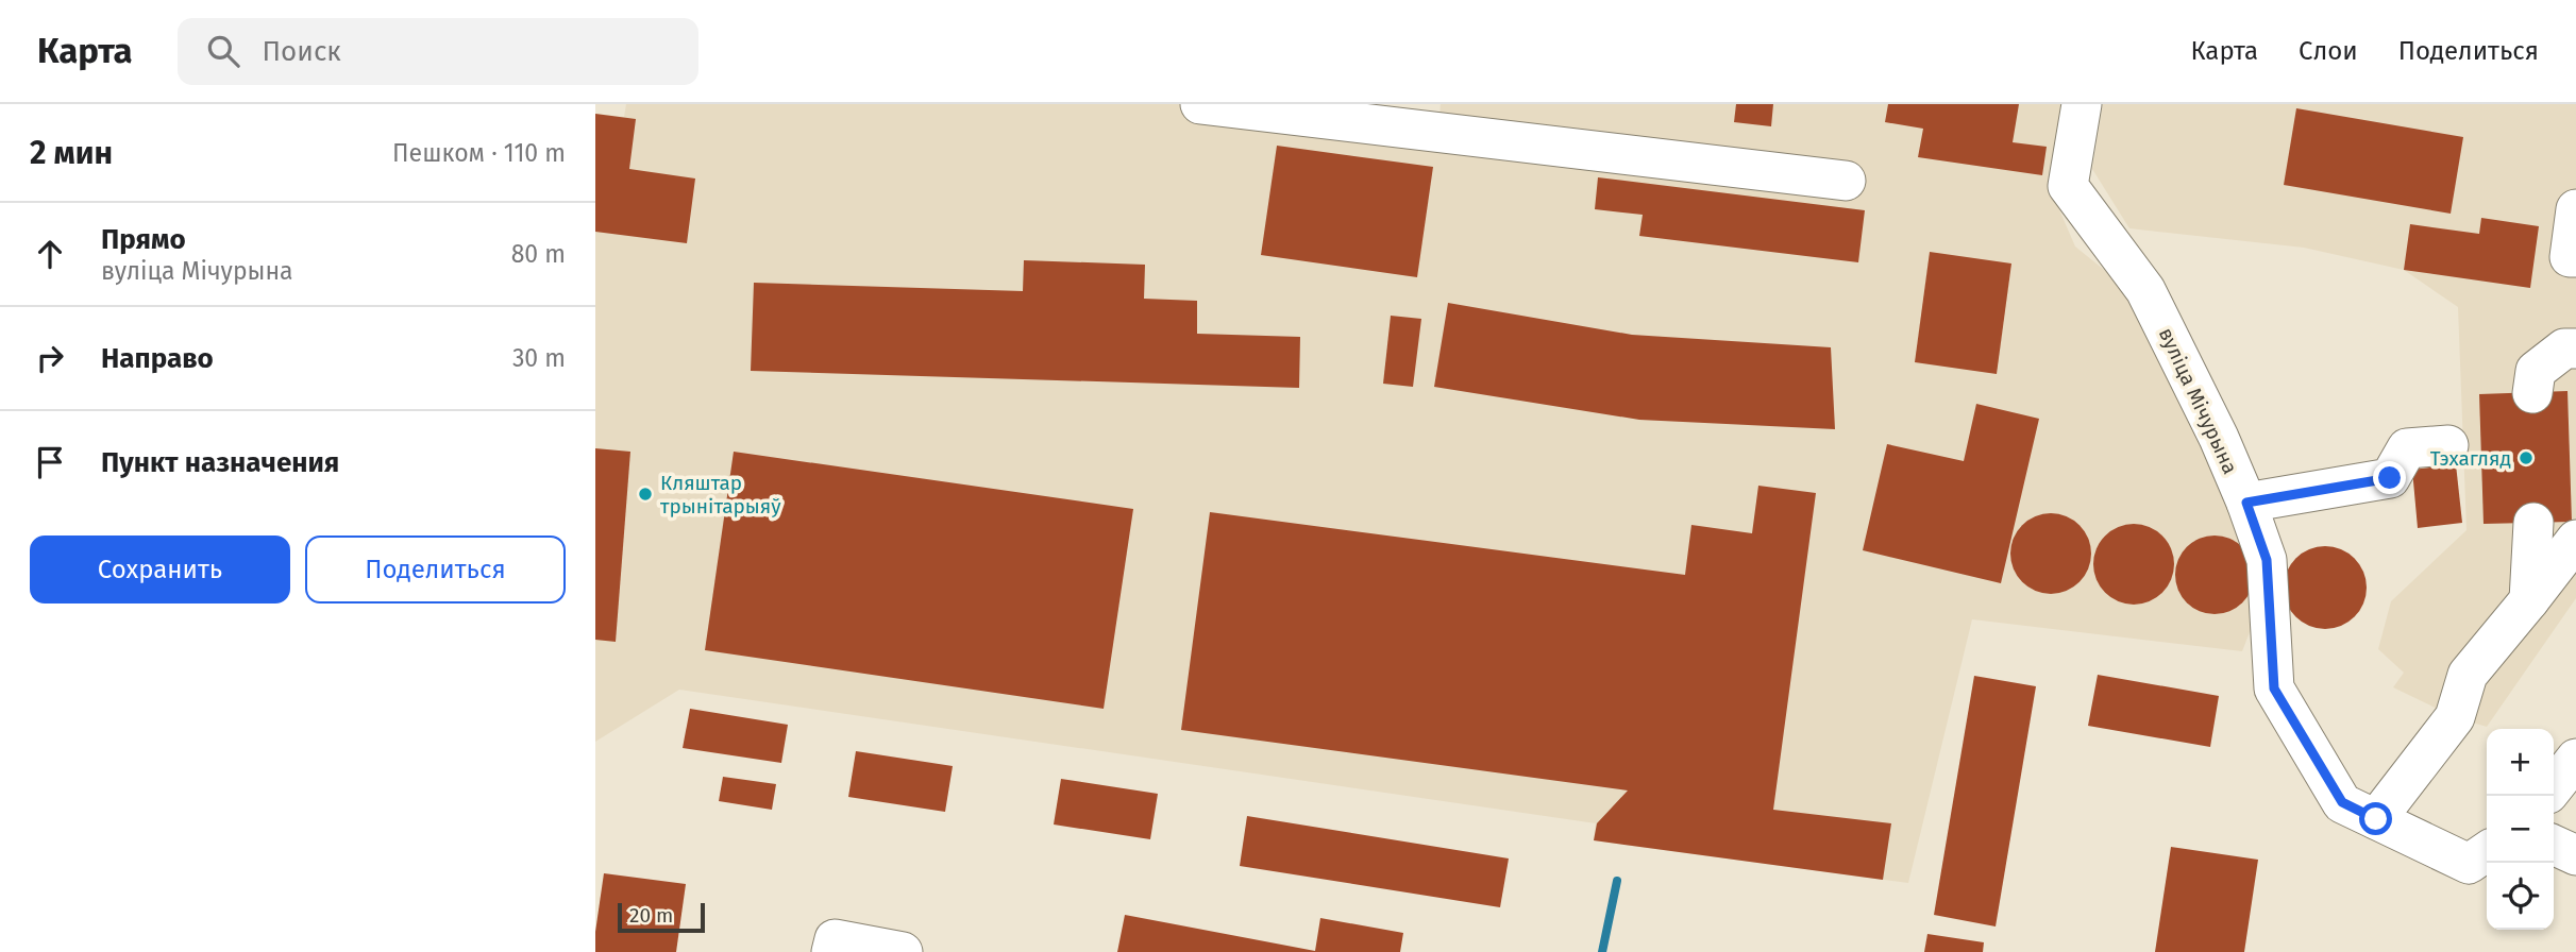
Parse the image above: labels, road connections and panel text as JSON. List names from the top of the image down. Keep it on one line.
{"streets":{"street":["вуліца Мічурына"]},"places":["Тэхагляд","Кляштар трынітарыяў"],"scale_bar":"20 m","page":{"header":"Карта","search":"Поиск","nav":["Карта","Слои","Поделиться"],"heading":["2 мин","Пешком · 110 m"],"list":[["Прямо","вуліца Мічурына","80 m"],["Направо","30 m"],"Пункт назначения"],"buttons":["Сохранить","Поделиться"],"map_buttons":["+","−"],"scale":"20 m"}}
